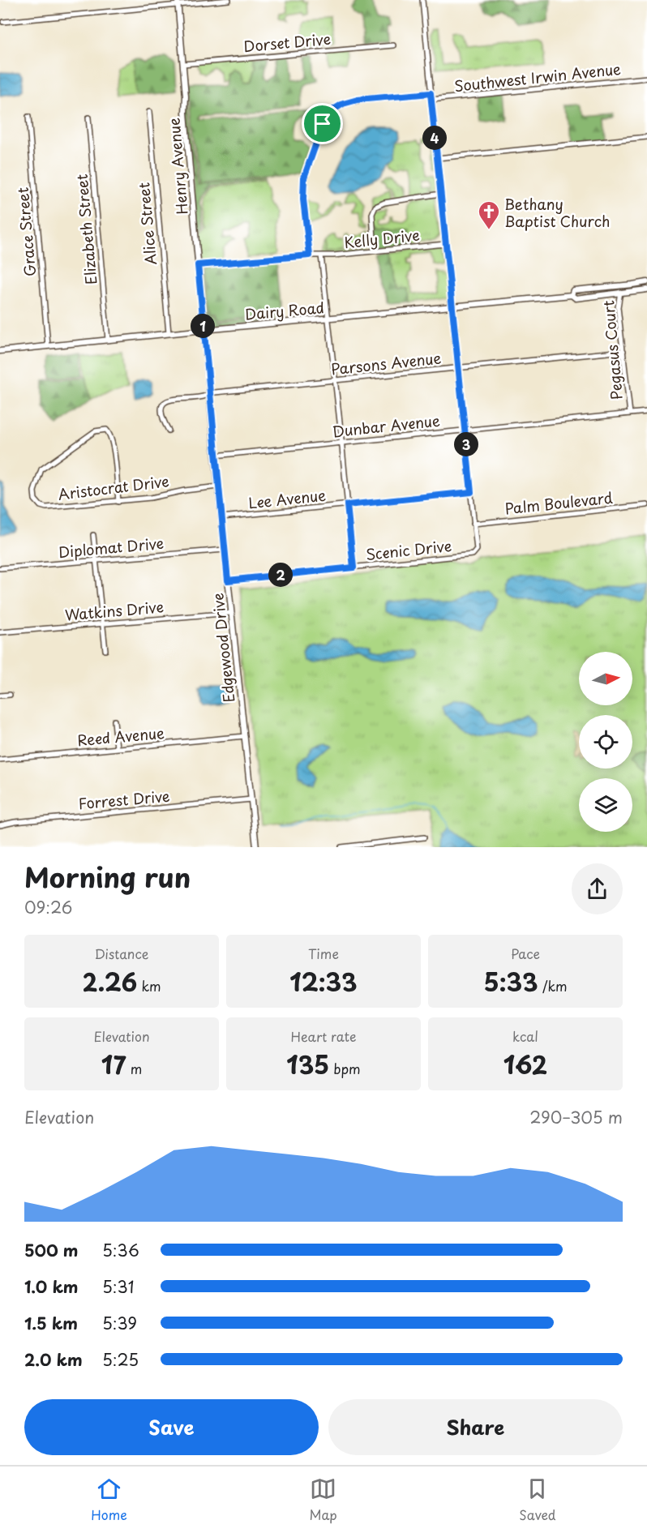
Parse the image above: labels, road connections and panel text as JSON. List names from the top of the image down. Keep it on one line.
{"streets":{"street":["Dorset Drive","Southwest Irwin Avenue","Henry Avenue","Alice Street","Elizabeth Street","Grace Street","Kelly Drive","Dairy Road","Pegasus Court","Parsons Avenue","Dunbar Avenue","Aristocrat Drive","Lee Avenue","Palm Boulevard","Diplomat Drive","Scenic Drive","Watkins Drive","Edgewood Drive","Reed Avenue","Forrest Drive"]},"crossings":[["Dorset Drive","Henry Avenue"],["Henry Avenue","Kelly Drive"],["Henry Avenue","Dairy Road"],["Henry Avenue","Edgewood Drive"],["Alice Street","Dairy Road"],["Elizabeth Street","Dairy Road"],["Grace Street","Dairy Road"],["Dairy Road","Pegasus Court"],["Dairy Road","Edgewood Drive"],["Pegasus Court","Parsons Avenue"],["Pegasus Court","Dunbar Avenue"],["Parsons Avenue","Edgewood Drive"],["Dunbar Avenue","Edgewood Drive"],["Aristocrat Drive","Edgewood Drive"],["Lee Avenue","Edgewood Drive"],["Palm Boulevard","Scenic Drive"],["Diplomat Drive","Edgewood Drive"],["Scenic Drive","Edgewood Drive"],["Watkins Drive","Edgewood Drive"],["Edgewood Drive","Reed Avenue"],["Edgewood Drive","Forrest Drive"]],"places":{"church":["Bethany Baptist Church"]},"north":"right","page":{"pins":["4","1","3","2"],"heading":["Morning run","09:26"],"stats":[["Distance","2.26 km"],["Time","12:33"],["Pace","5:33 /km"],["Elevation","17 m"],["Heart rate","135 bpm"],["kcal","162"]],"chart":["Elevation","290–305 m"],"list":[{"name":"500 m","note":"5:36"},{"name":"1.0 km","note":"5:31"},{"name":"1.5 km","note":"5:39"},{"name":"2.0 km","note":"5:25"}],"buttons":["Save","Share"],"tabs":["Home","Map","Saved"]}}
